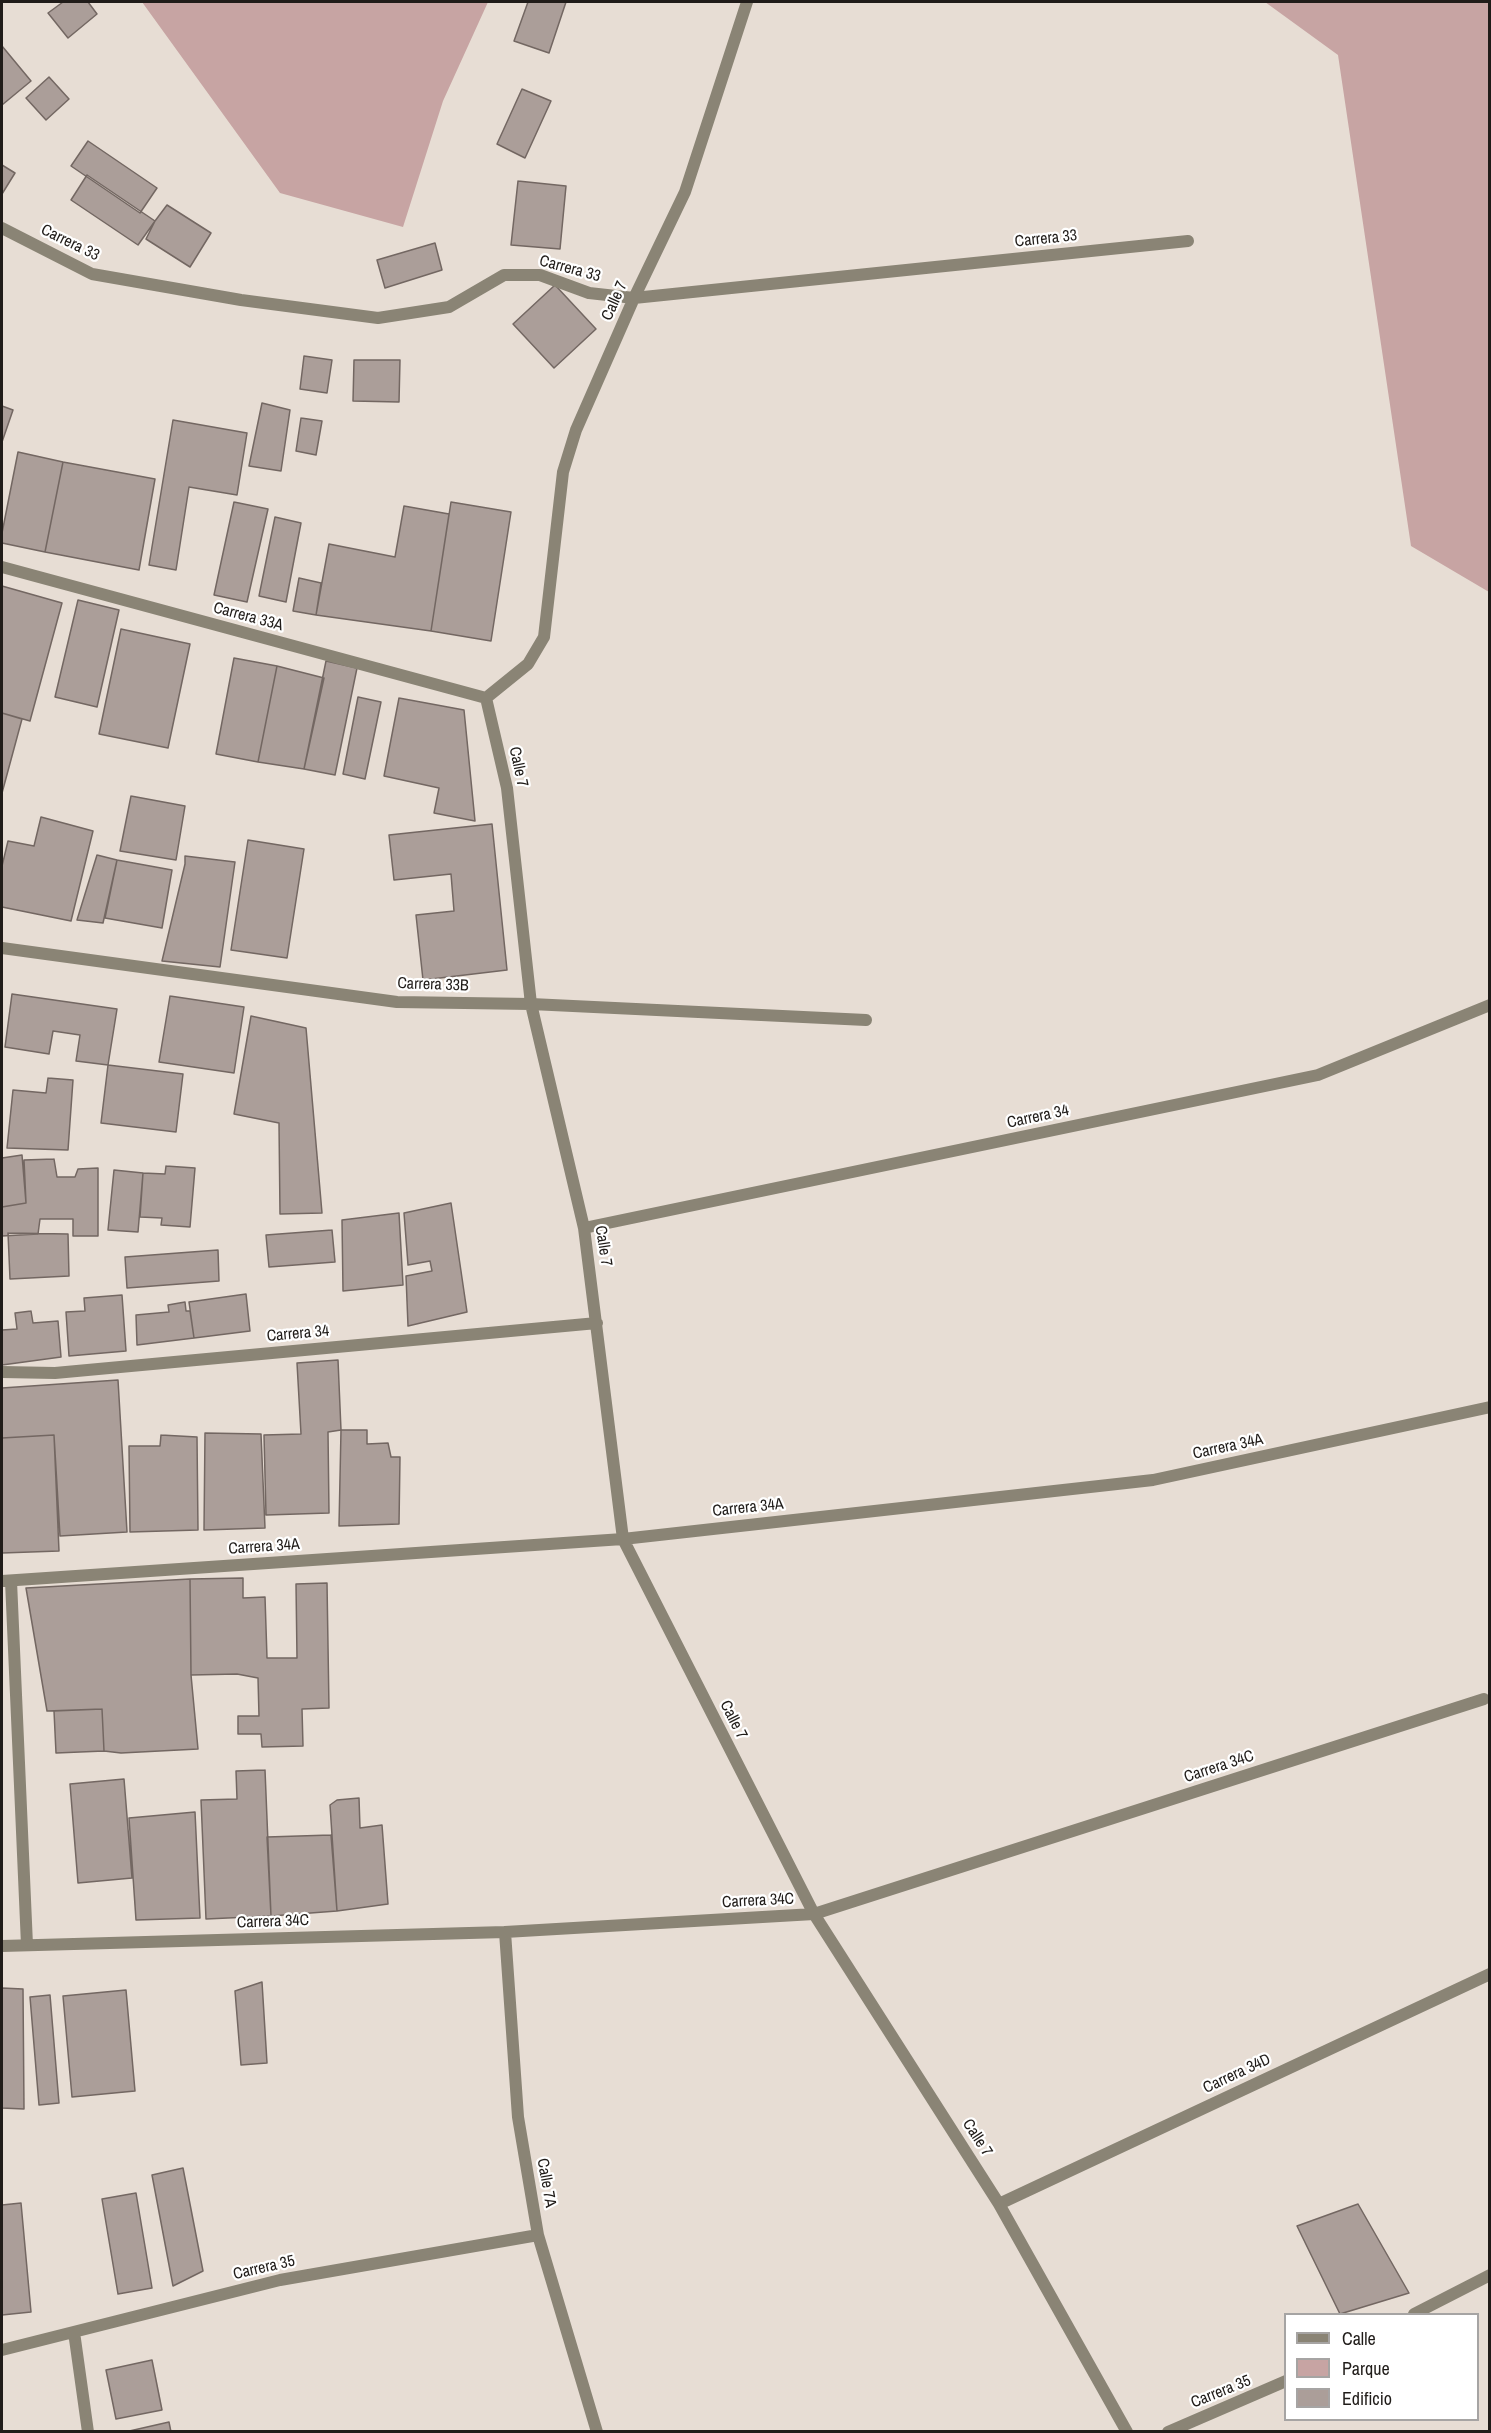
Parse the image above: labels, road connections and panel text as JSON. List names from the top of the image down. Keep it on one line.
{"streets":{"street":["Carrera 33","Calle 7","Carrera 33A","Carrera 33B","Carrera 34","Carrera 34A","Carrera 34C","Carrera 34D","Calle 7A","Carrera 35"]},"crossings":[["Carrera 33","Calle 7"],["Calle 7","Carrera 33A"],["Calle 7","Carrera 33B"],["Calle 7","Carrera 34"],["Calle 7","Carrera 34A"],["Calle 7","Carrera 34C"],["Calle 7","Carrera 34D"],["Carrera 34C","Calle 7A"],["Calle 7A","Carrera 35"]],"legend":["Calle","Parque","Edificio"]}
